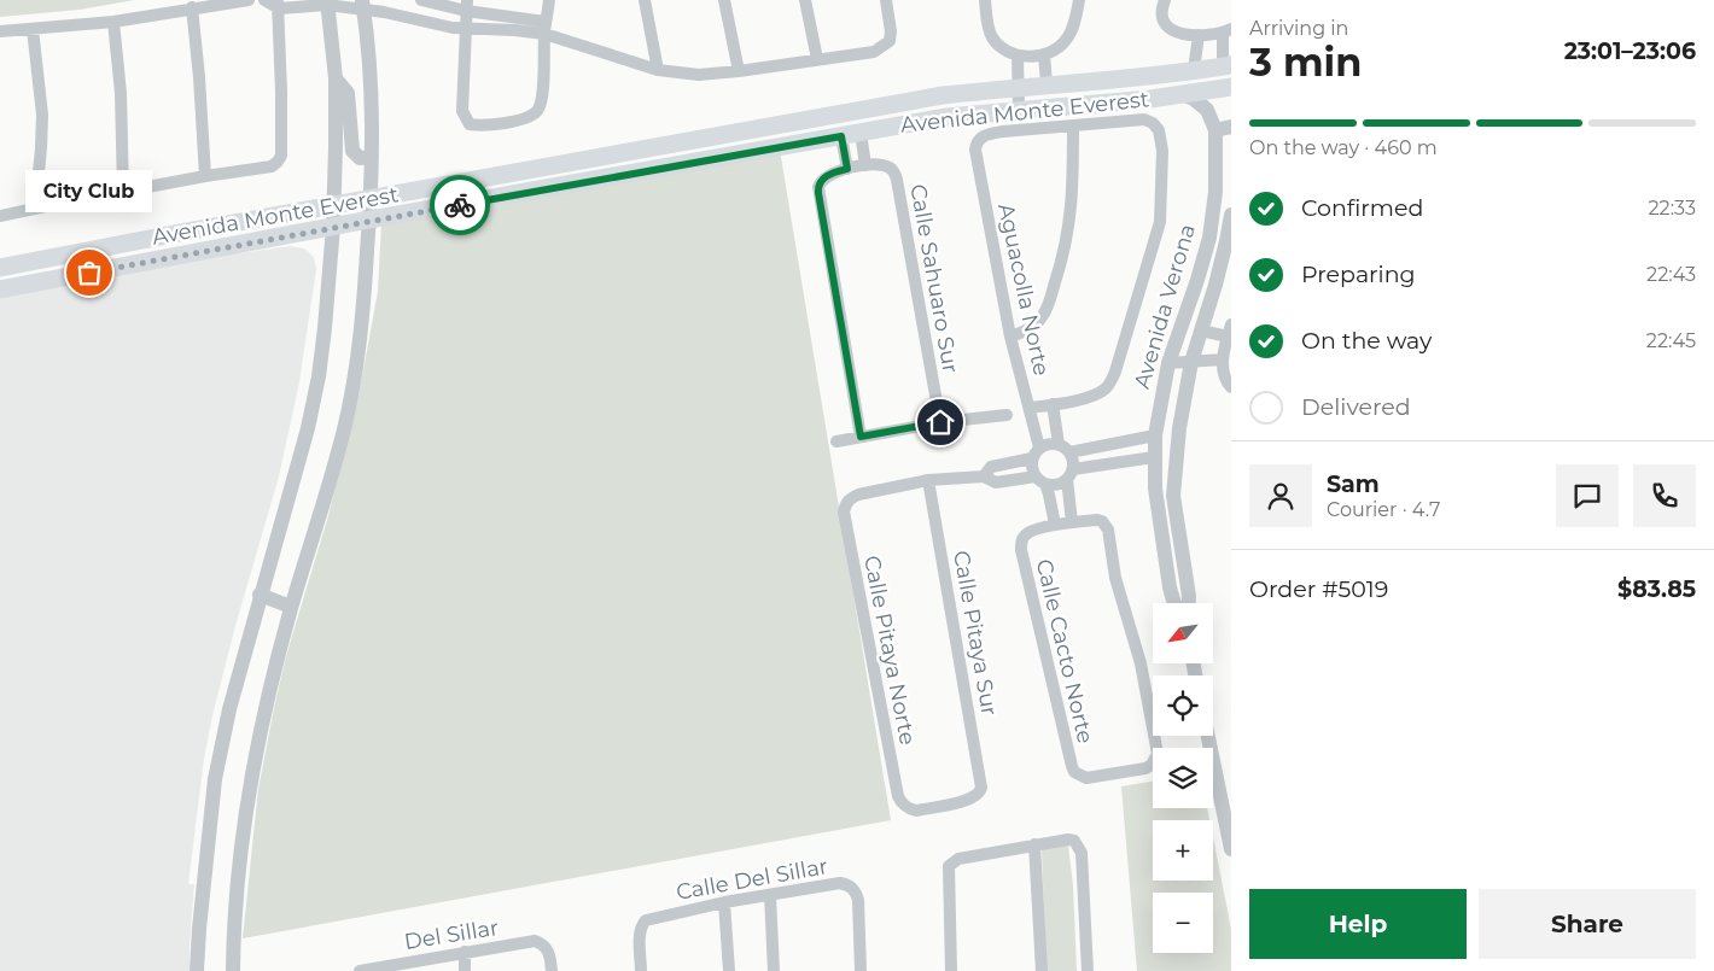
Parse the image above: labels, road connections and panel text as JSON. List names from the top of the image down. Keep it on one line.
{"streets":{"main road":["Avenida Monte Everest"],"street":["Calle Sahuaro Sur","Aguacolla Norte","Avenida Verona","Calle Pitaya Sur","Calle Pitaya Norte","Calle Cacto Norte","Calle Del Sillar","Del Sillar"]},"crossings":[["Avenida Monte Everest","Avenida Verona"],["Aguacolla Norte","Calle Cacto Norte"],["Calle Pitaya Sur","Calle Pitaya Norte"]],"places":["City Club"],"north":"bottom left","page":{"heading":["3 min","Arriving in","23:01–23:06"],"panel":["Sam","Courier · 4.7","Order #5019","$83.85"],"bar":"On the way · 460 m","bubble":"City Club","list":[["Confirmed","22:33"],["Preparing","22:43"],["On the way","22:45"],"Delivered"],"map_buttons":["+","−"],"buttons":["Help","Share"]}}
